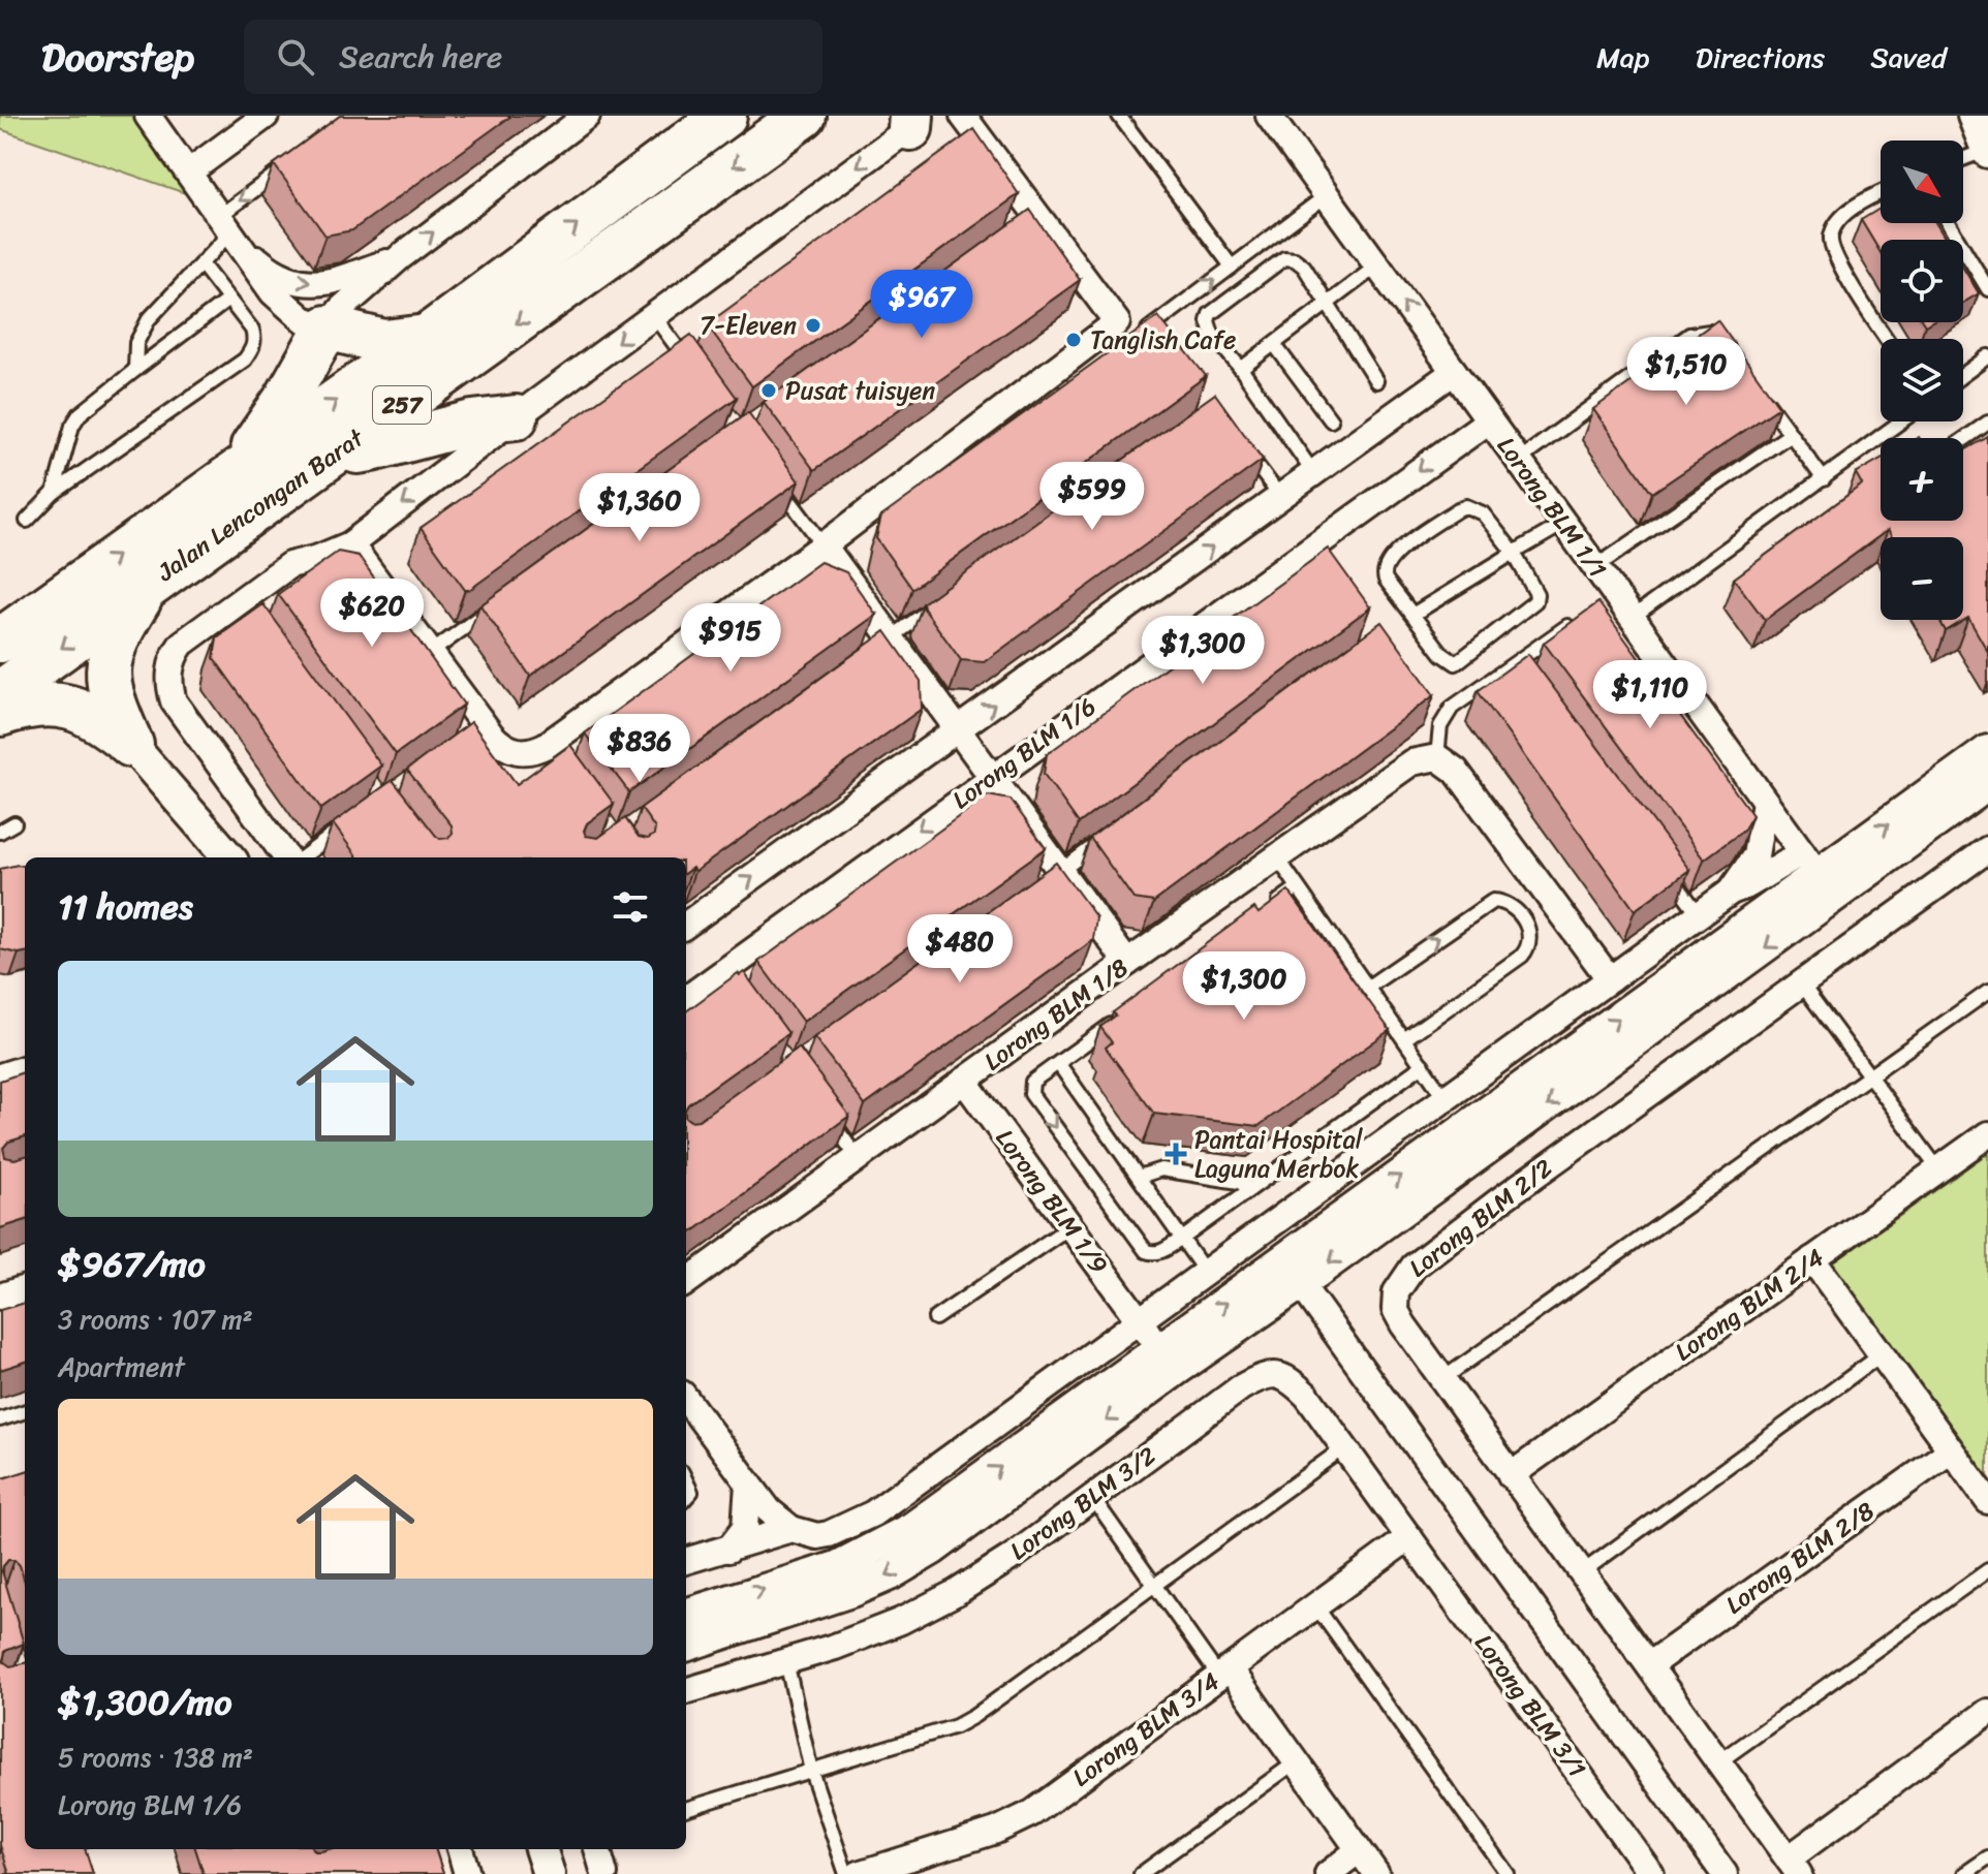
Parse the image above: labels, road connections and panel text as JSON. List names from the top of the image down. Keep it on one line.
{"streets":{"highway":["257","Jalan Lencongan Barat"],"street":["Lorong BLM 1/1","Lorong BLM 1/6","Lorong BLM 1/8","Lorong BLM 1/9","Lorong BLM 2/2","Lorong BLM 2/4","Lorong BLM 3/2","Lorong BLM 2/8","Lorong BLM 3/1","Lorong BLM 3/4"]},"crossings":[["Lorong BLM 1/1","Lorong BLM 1/6"],["Lorong BLM 1/8","Lorong BLM 1/9"],["Lorong BLM 2/2","Lorong BLM 2/4"],["Lorong BLM 2/2","Lorong BLM 2/8"],["Lorong BLM 3/2","Lorong BLM 3/1"],["Lorong BLM 3/2","Lorong BLM 3/4"],["Lorong BLM 3/1","Lorong BLM 3/4"]],"places":{"other":["7-Eleven","Tanglish Cafe","Pusat tuisyen"],"health":["Pantai Hospital Laguna Merbok"]},"north":"bottom right","page":{"header":"Doorstep","search":"Search here","nav":["Map","Directions","Saved"],"map_buttons":["+","−"],"price":["$967","$1,510","$599","$1,360","$620","$915","$1,300","$1,110","$836","$480","$1,300"],"heading":"11 homes","list":[{"name":"$967/mo","note":"3 rooms · 107 m² · Apartment"},{"name":"$1,300/mo","note":"5 rooms · 138 m² · Lorong BLM 1/6"}]}}
